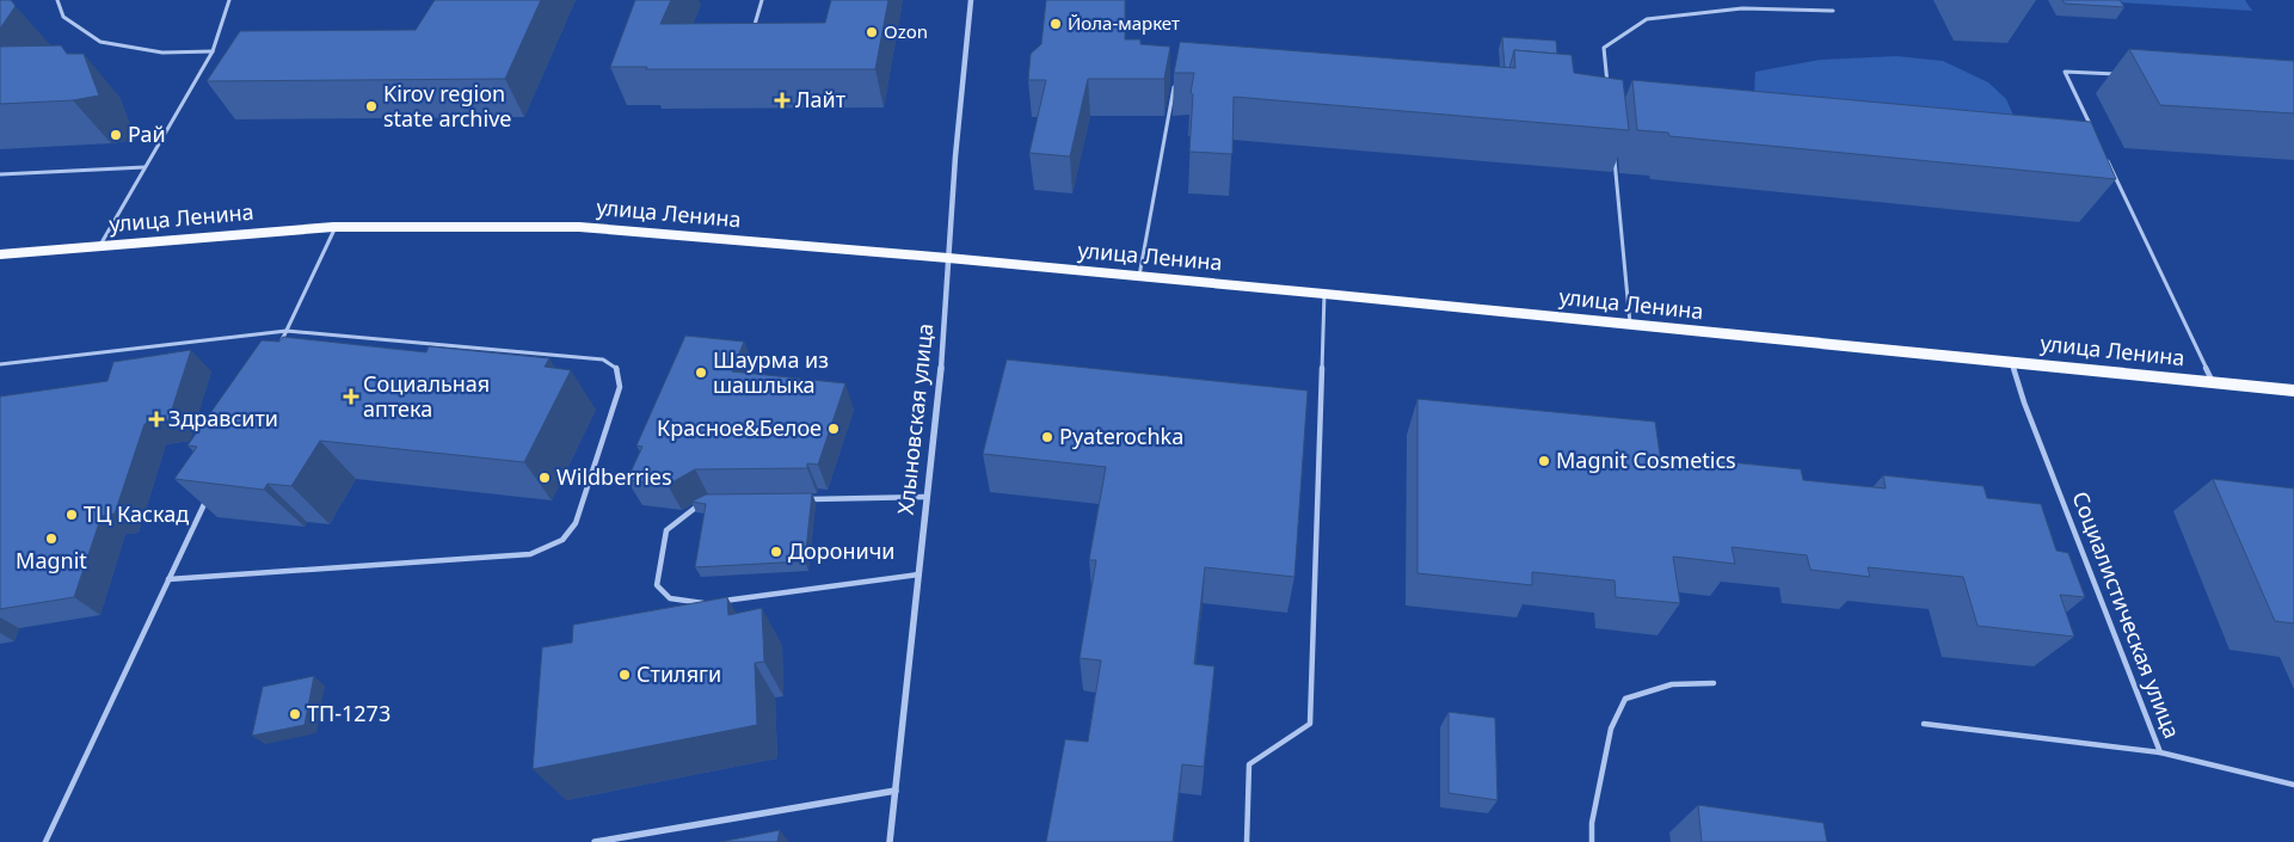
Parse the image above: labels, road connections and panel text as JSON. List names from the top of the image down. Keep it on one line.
{"streets":{"main road":["улица Ленина"],"street":["Хлыновская улица"],"lane":["Социалистическая улица"]},"crossings":[["улица Ленина","Хлыновская улица"],["улица Ленина","Социалистическая улица"]],"places":{"other":["Йола-маркет","Ozon","Kirov region state archive","Рай","Шаурма из шашлыка","Красное&Белое","Pyaterochka","Magnit Cosmetics","Wildberries","ТЦ Каскад","Magnit","Дороничи","Стиляги","ТП-1273"],"health":["Лайт","Социальная аптека","Здравсити"]}}
